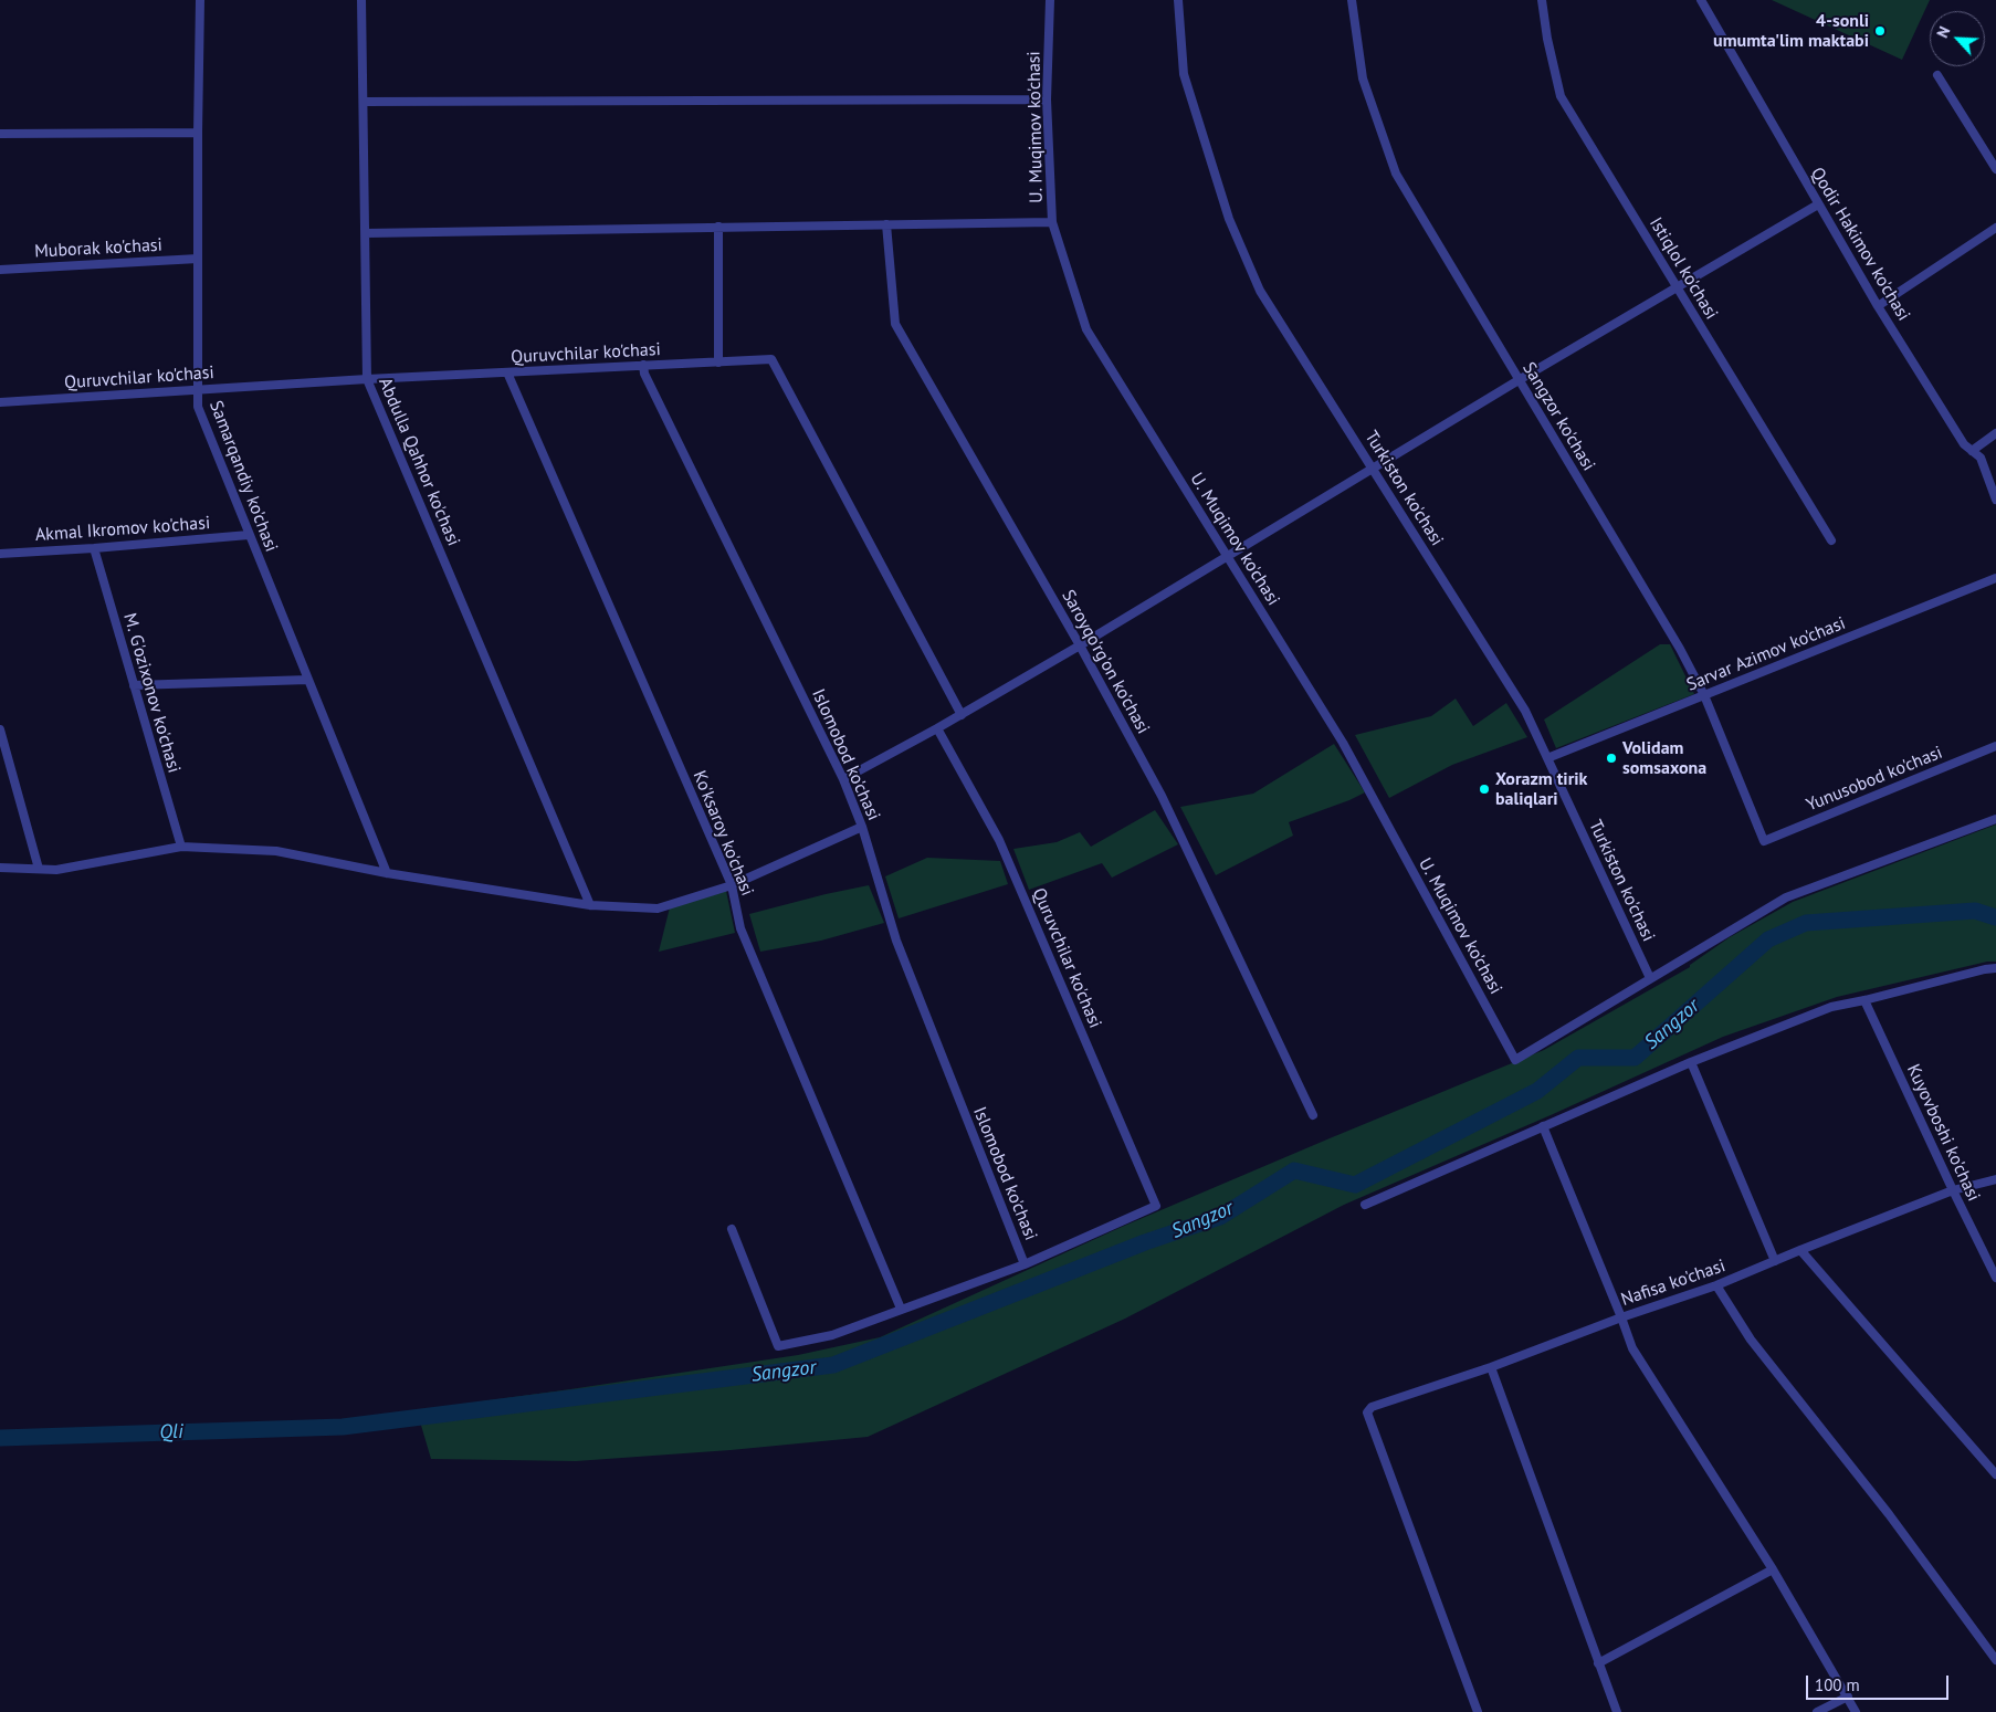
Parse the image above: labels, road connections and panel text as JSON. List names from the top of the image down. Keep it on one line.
{"streets":{"street":["U. Muqimov ko'chasi","Qodir Hakimov ko'chasi","Muborak ko'chasi","Istiqlol ko'chasi","Quruvchilar ko'chasi","Sangzor ko'chasi","Abdulla Qahhor ko'chasi","Samarqandiy ko'chasi","Turkiston ko'chasi","Akmal Ikromov ko'chasi","Sarvar Azimov ko'chasi","Saroyqo'rg'on ko'chasi","M. G'ozixonov ko'chasi","Islomobod ko'chasi","Yunusobod ko'chasi","Ko'ksaroy ko'chasi","Kuyovboshi ko'chasi","Nafisa ko'chasi"]},"crossings":[["U. Muqimov ko'chasi","Turkiston ko'chasi"],["Muborak ko'chasi","Samarqandiy ko'chasi"],["Quruvchilar ko'chasi","Abdulla Qahhor ko'chasi"],["Quruvchilar ko'chasi","Samarqandiy ko'chasi"],["Quruvchilar ko'chasi","Islomobod ko'chasi"],["Quruvchilar ko'chasi","Ko'ksaroy ko'chasi"],["Sangzor ko'chasi","Sarvar Azimov ko'chasi"],["Sangzor ko'chasi","Yunusobod ko'chasi"],["Samarqandiy ko'chasi","Akmal Ikromov ko'chasi"],["Turkiston ko'chasi","Sarvar Azimov ko'chasi"],["Akmal Ikromov ko'chasi","M. G'ozixonov ko'chasi"],["Kuyovboshi ko'chasi","Nafisa ko'chasi"]],"water":["Sangzor","Qli"],"places":["4-sonli umumta'lim maktabi","Volidam somsaxona","Xorazm tirik baliqlari"],"scale_bar":"100 m","north":"top left"}
